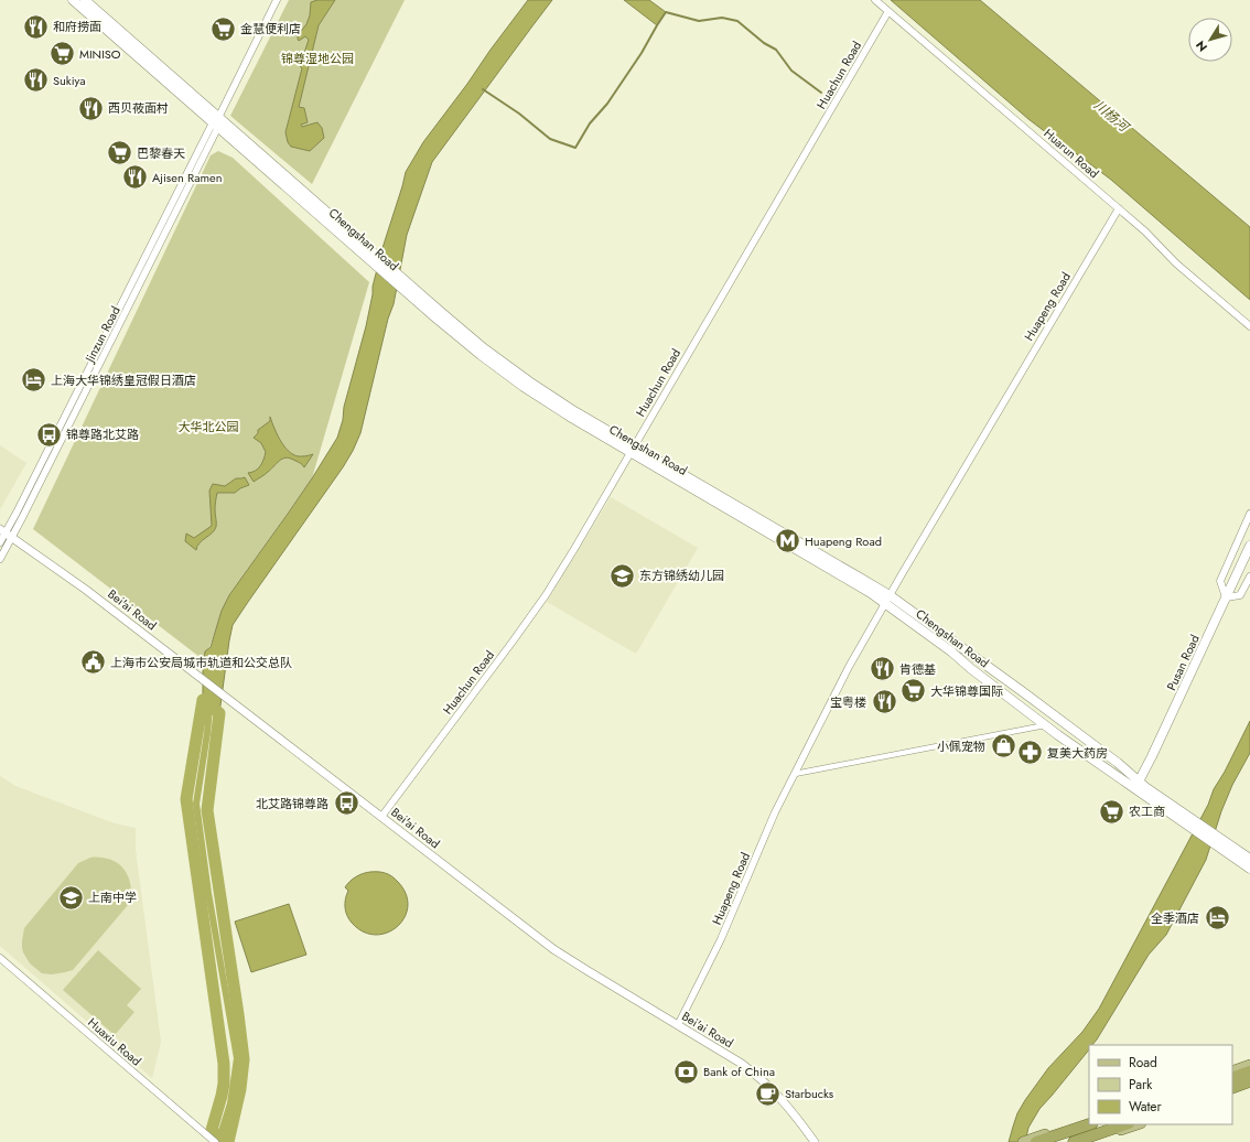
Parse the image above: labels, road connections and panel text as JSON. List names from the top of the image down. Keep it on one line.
{"streets":{"main road":["Chengshan Road","Pusan Road"],"street":["Huachun Road","Huarun Road","Huapeng Road","Jinzun Road","Bei'ai Road","Huaxiu Road"]},"crossings":[["Huachun Road","Huarun Road"],["Huachun Road","Chengshan Road"],["Huachun Road","Bei'ai Road"],["Huarun Road","Huapeng Road"],["Chengshan Road","Huapeng Road"],["Chengshan Road","Jinzun Road"],["Chengshan Road","Pusan Road"],["Huapeng Road","Bei'ai Road"],["Jinzun Road","Bei'ai Road"]],"water":["川杨河"],"parks":["锦尊湿地公园","大华北公园"],"places":{"restaurant":["和府捞面","Sukiya","西贝莜面村","Ajisen Ramen","肯德基","宝粤楼"],"supermarket":["金慧便利店","MINISO","巴黎春天","大华锦尊国际","农工商"],"hotel":["上海大华锦绣皇冠假日酒店","全季酒店"],"bus stop":["锦尊路北艾路","北艾路锦尊路"],"metro station":["Huapeng Road"],"school or university":["东方锦绣幼儿园","上南中学"],"public building":["上海市公安局城市轨道和公交总队"],"shop":["小佩宠物"],"pharmacy":["复美大药房"],"bank":["Bank of China"],"cafe":["Starbucks"]},"legend":["Road","Park","Water"],"north":"bottom left"}
